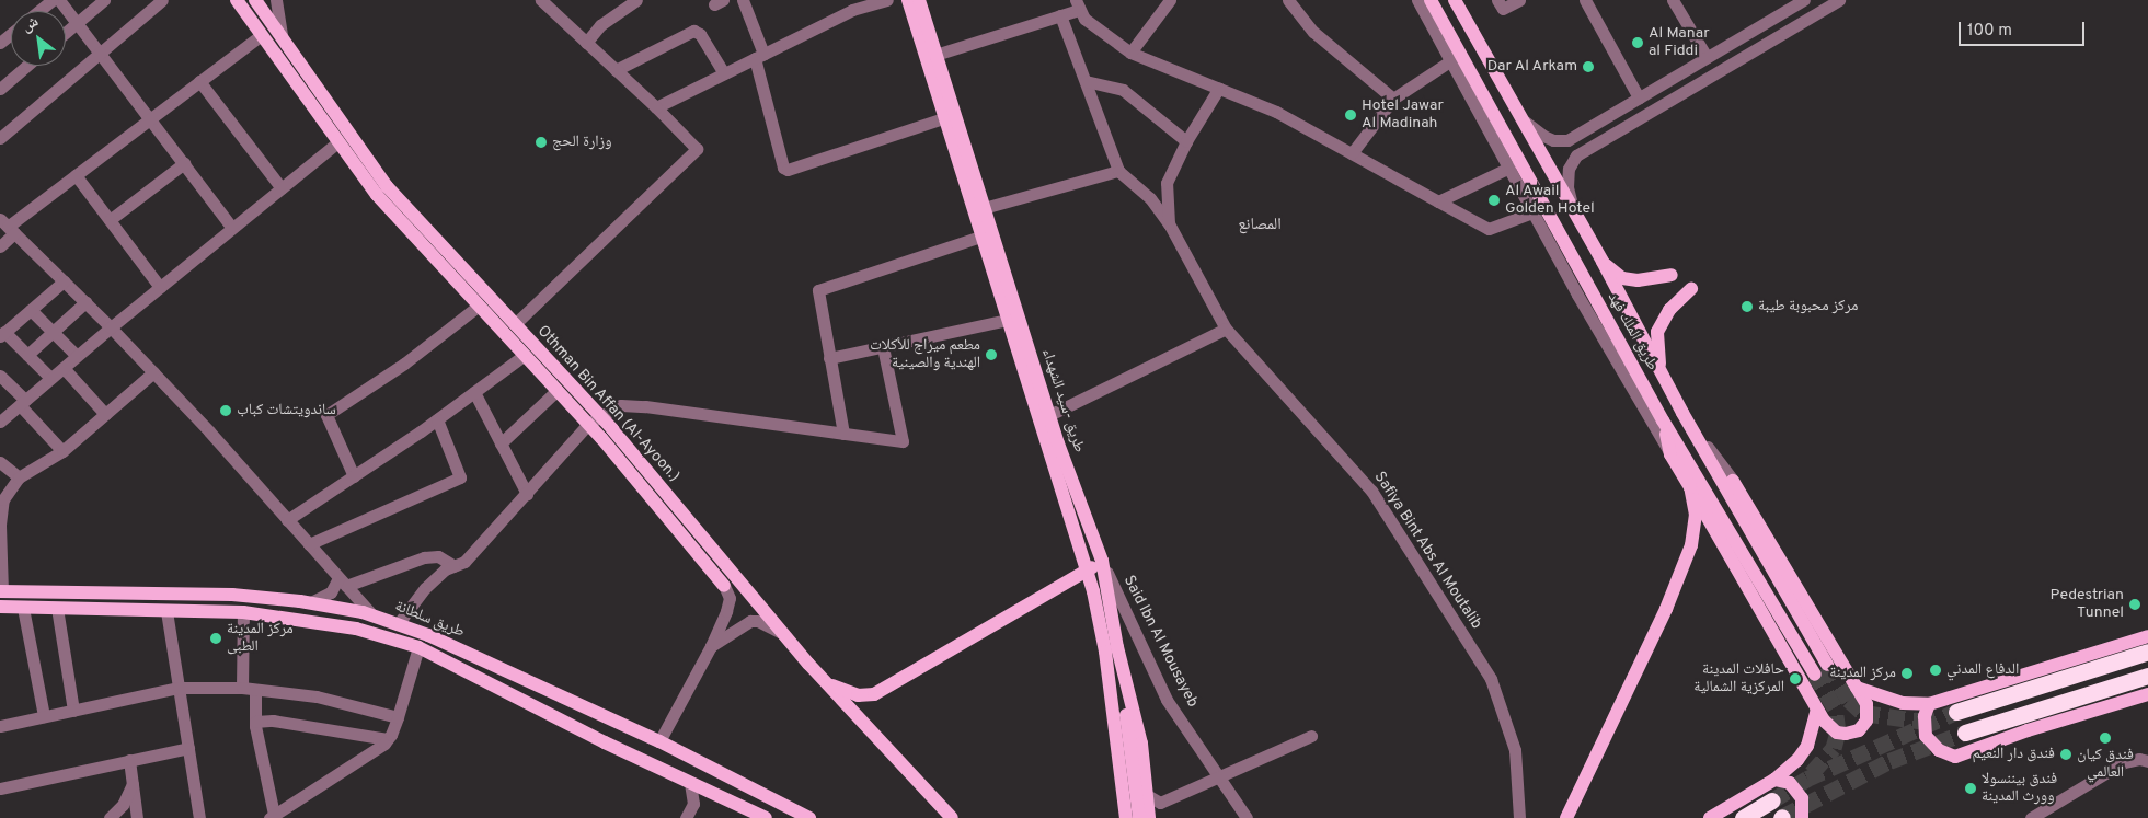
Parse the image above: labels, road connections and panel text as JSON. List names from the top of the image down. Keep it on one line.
{"streets":{"main road":["طريق الملك فهد","طريق -سيد الشهداء","Othman Bin Affan (Al-Ayoon.)","طريق سلطانة"],"street":["Safiya Bint Abs Al Moutalib","Said Ibn Al Mousayeb"]},"crossings":[["طريق -سيد الشهداء","Said Ibn Al Mousayeb"]],"districts":["المصانع"],"places":["Al Manar al Fiddi","Dar Al Arkam","Hotel Jawar Al Madinah","وزارة الحج","Al Awail Golden Hotel","مركز محبوبة طيبة","مطعم ميراج للأكلات الهندية والصينية","ساندويتشات كباب","Pedestrian Tunnel","مرکز المدینة الطبی","الدفاع المدني","مركز المدينة","حافلات المدينة المركزية الشمالية","فندق كيان العالمي","فندق دار النعيم","فندق بيننسولا وورث المدينة"],"scale_bar":"100 m","north":"top left"}
